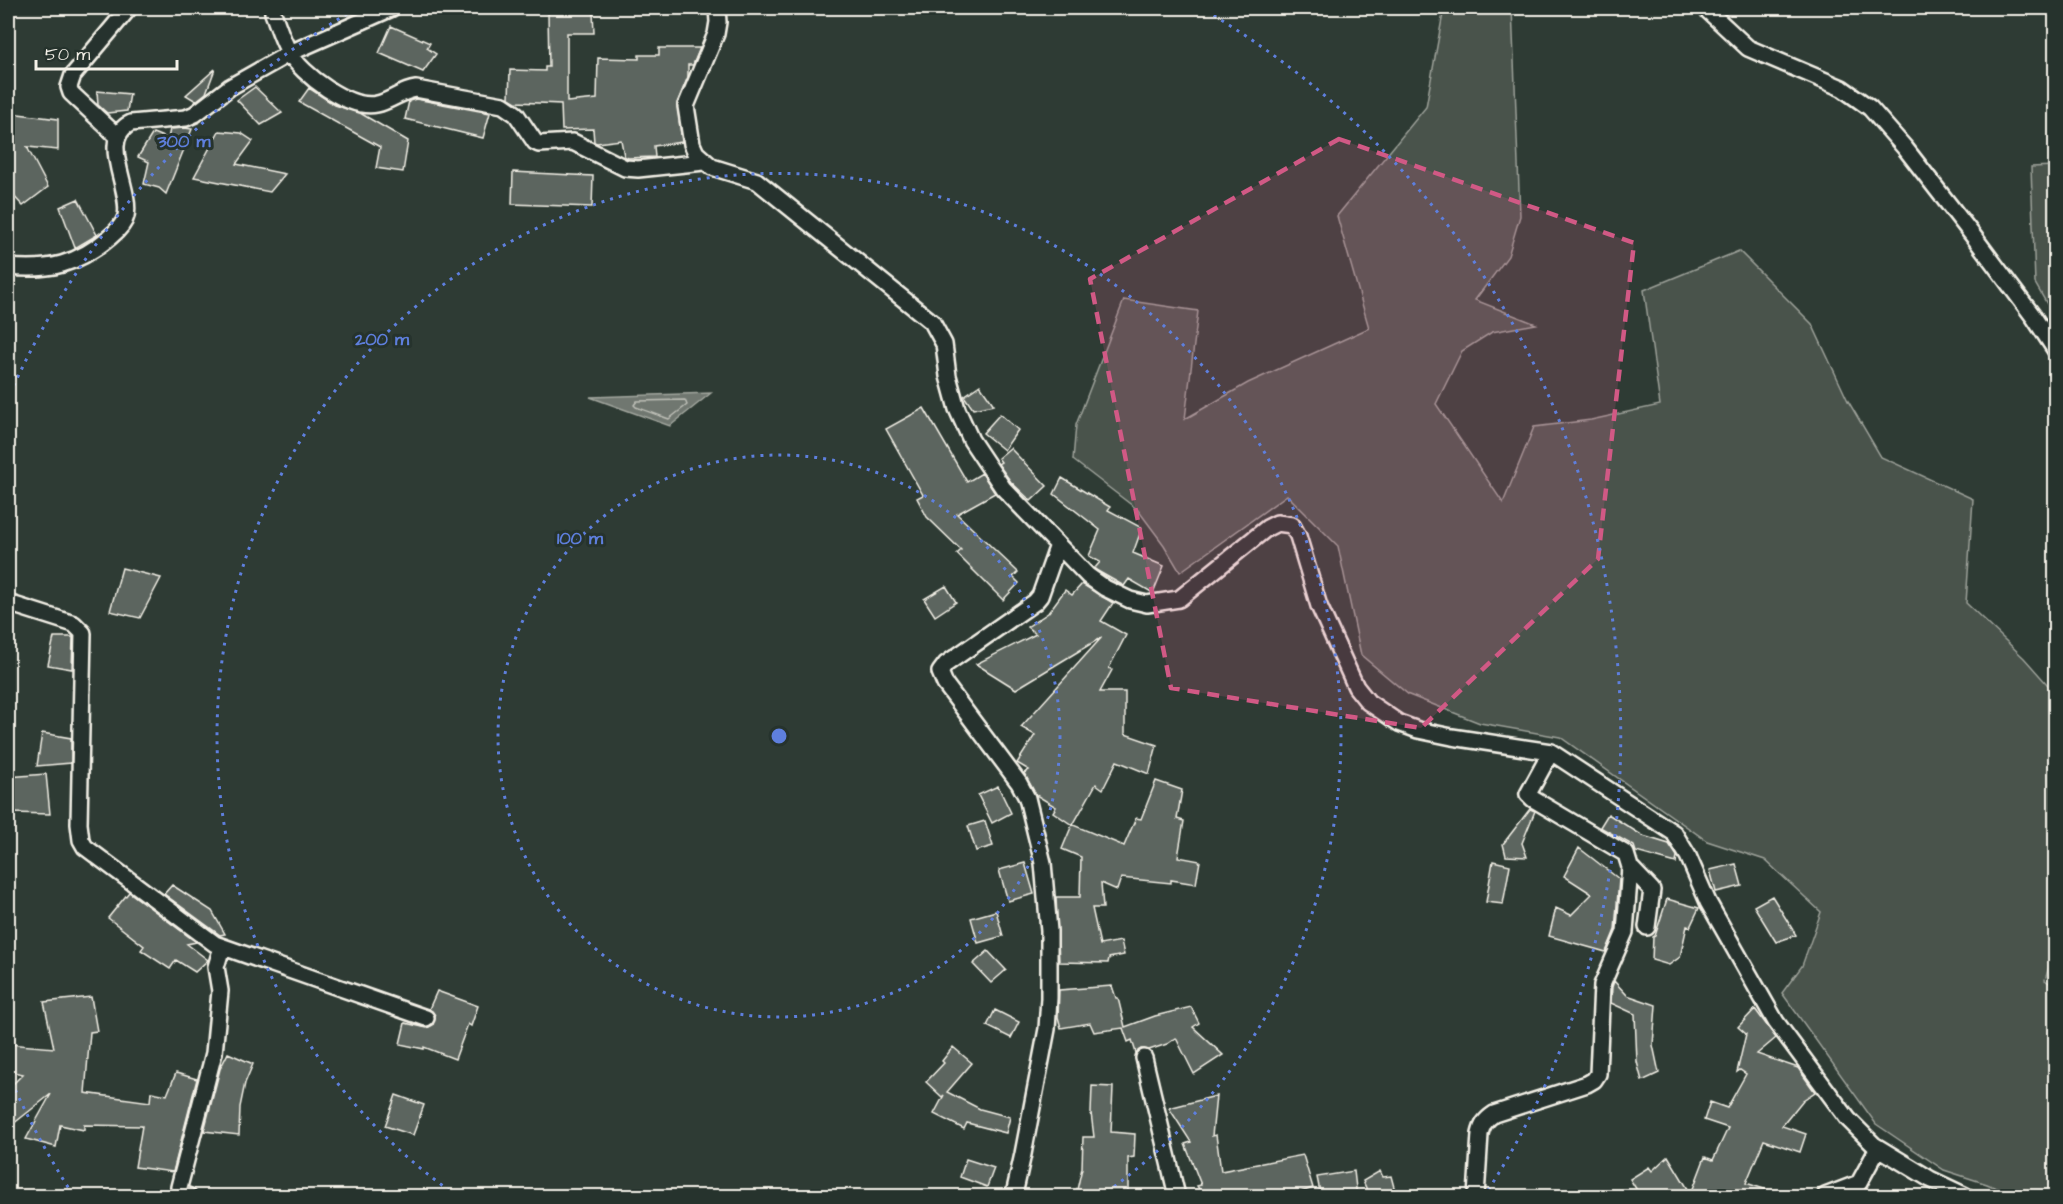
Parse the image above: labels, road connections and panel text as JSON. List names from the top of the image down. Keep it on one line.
{"scale_bar":"50 m","rings":["300 m","200 m","100 m"]}
